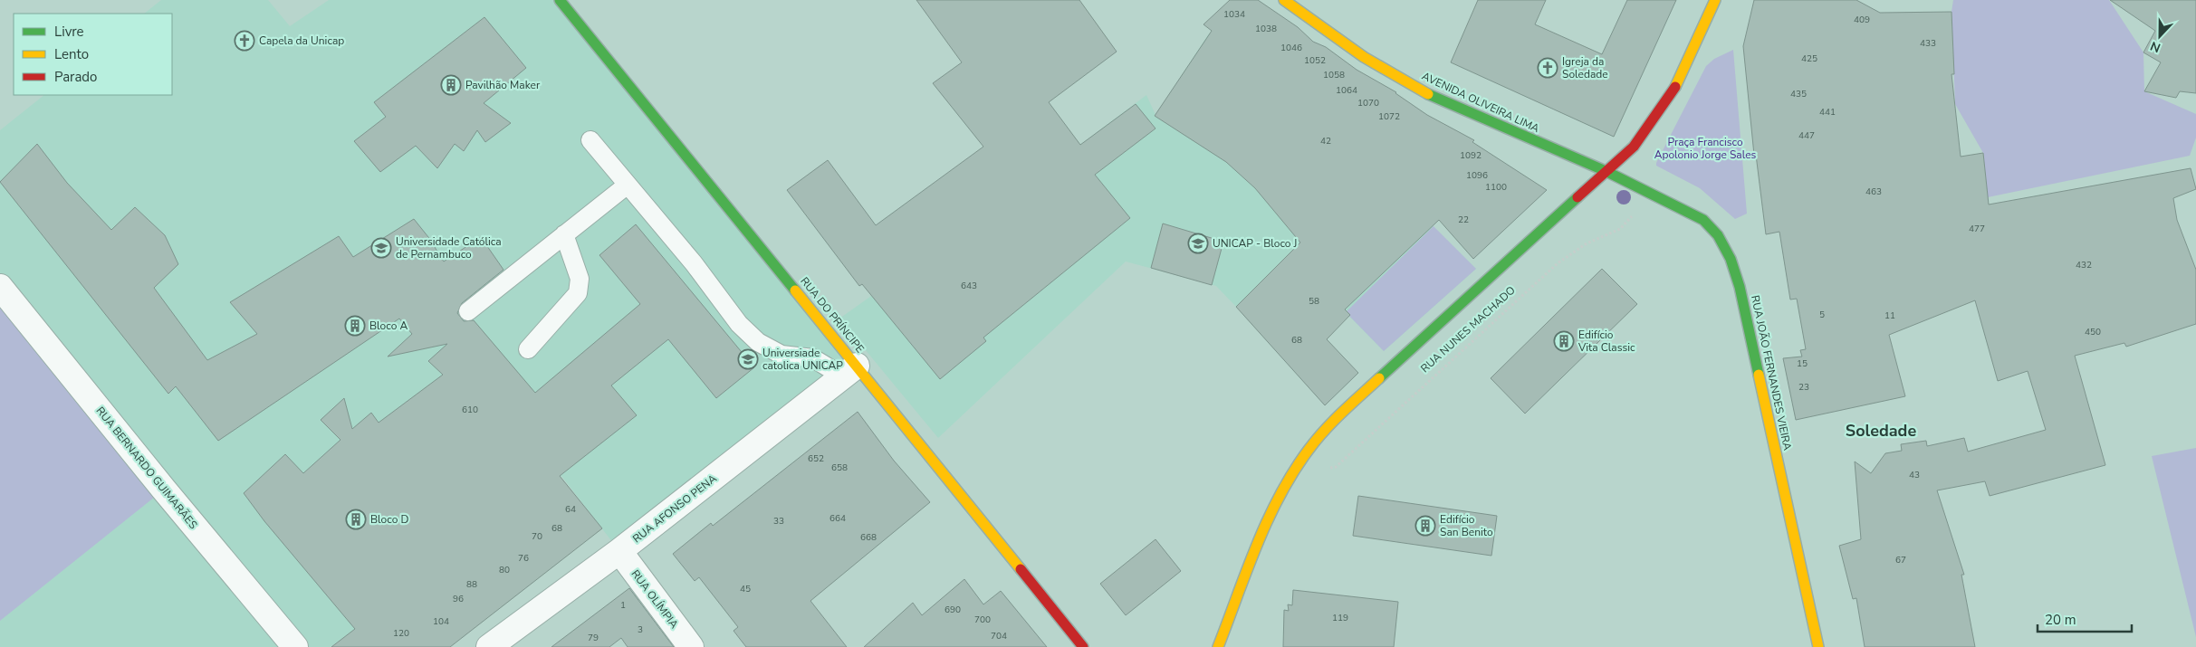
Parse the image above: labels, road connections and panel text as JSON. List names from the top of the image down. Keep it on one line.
{"streets":{"street":["AVENIDA OLIVEIRA LIMA","RUA DO PRÍNCIPE","RUA NUNES MACHADO","RUA JOÃO FERNANDES VIEIRA","RUA BERNARDO GUIMARÃES","RUA AFONSO PENA","RUA OLÍMPIA"]},"crossings":[["AVENIDA OLIVEIRA LIMA","RUA NUNES MACHADO"],["AVENIDA OLIVEIRA LIMA","RUA JOÃO FERNANDES VIEIRA"],["RUA DO PRÍNCIPE","RUA AFONSO PENA"],["RUA NUNES MACHADO","RUA JOÃO FERNANDES VIEIRA"],["RUA AFONSO PENA","RUA OLÍMPIA"]],"districts":["Soledade"],"parks":["Praça Francisco Apolonio Jorge Sales"],"places":{"church":["Capela da Unicap","Igreja da Soledade"],"building":["Pavilhão Maker","Bloco A","Edifício Vita Classic","Bloco D","Edifício San Benito"],"school or university":["UNICAP - Bloco J","Universidade Católica de Pernambuco","Universiade catolica UNICAP"]},"house_numbers":["1034","409","1038","433","1046","425","1052","1058","1064","435","1070","441","1072","447","42","1092","1096","1100","463","22","477","432","643","58","5","11","450","68","15","23","610","652","658","43","64","664","33","68","70","668","76","67","80","88","45","96","1","690","119","700","104","3","120","704","79"],"legend":["Livre","Lento","Parado"],"scale_bar":"20 m","north":"bottom"}
